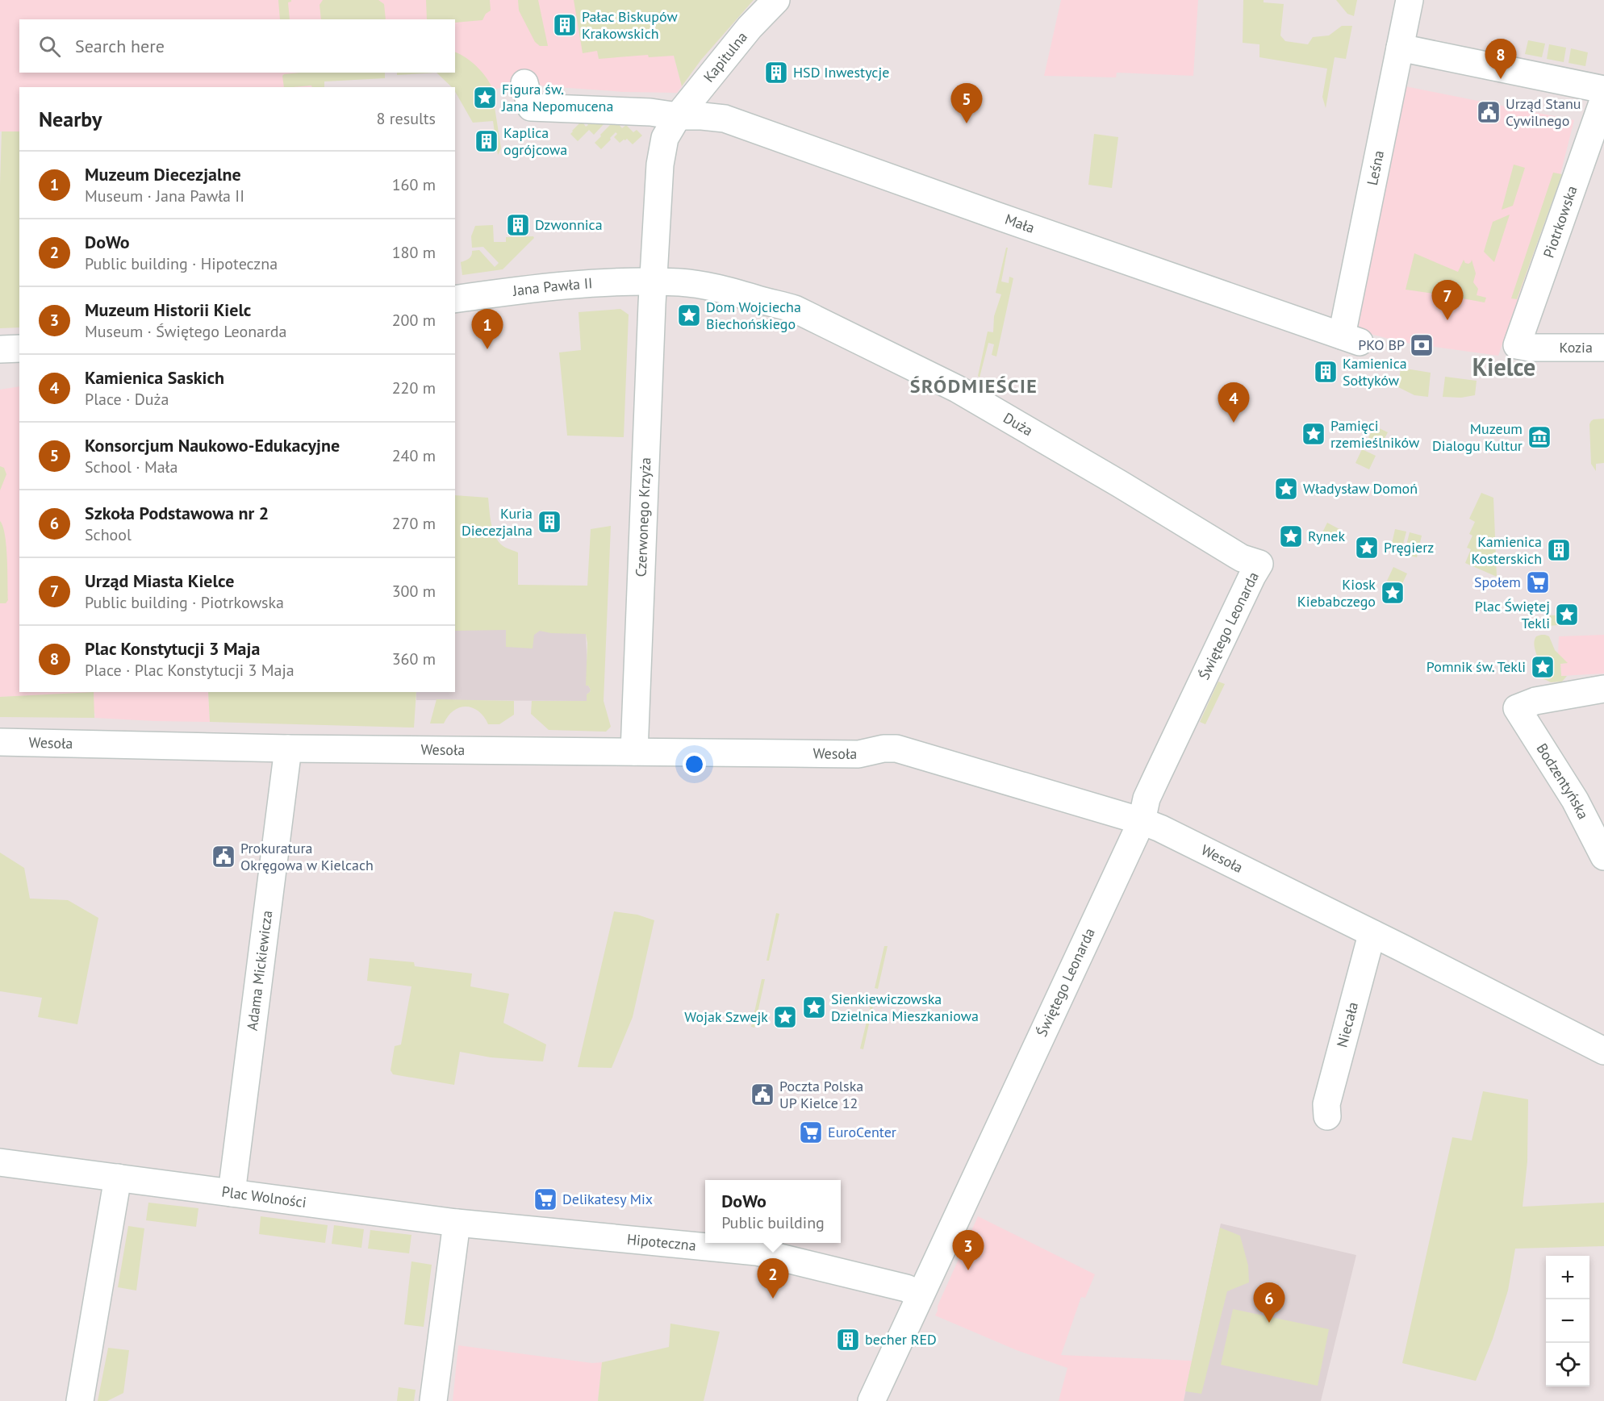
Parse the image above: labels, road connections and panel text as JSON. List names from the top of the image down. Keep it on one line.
{"streets":{"street":["Kapitulna","Leśna","Piotrkowska","Mała","Jana Pawła II","Kozia","Duża","Czerwonego Krzyża","Świętego Leonarda","Wesoła","Bodzentyńska","Adama Mickiewicza","Niecała","Plac Wolności","Hipoteczna"]},"crossings":[["Kapitulna","Mała"],["Kapitulna","Jana Pawła II"],["Kapitulna","Duża"],["Kapitulna","Czerwonego Krzyża"],["Leśna","Mała"],["Piotrkowska","Kozia"],["Jana Pawła II","Duża"],["Jana Pawła II","Czerwonego Krzyża"],["Duża","Czerwonego Krzyża"],["Duża","Świętego Leonarda"],["Czerwonego Krzyża","Wesoła"],["Świętego Leonarda","Wesoła"],["Świętego Leonarda","Hipoteczna"],["Wesoła","Adama Mickiewicza"],["Wesoła","Niecała"],["Adama Mickiewicza","Plac Wolności"],["Plac Wolności","Hipoteczna"]],"districts":["Kielce","ŚRÓDMIEŚCIE"],"places":{"building":["Pałac Biskupów Krakowskich","HSD Inwestycje","Kaplica ogrójcowa","Dzwonnica","Kamienica Sołtyków","Kuria Diecezjalna","Kamienica Kosterskich","becher RED"],"place":["Figura św. Jana Nepomucena","Dom Wojciecha Biechońskiego","Pamięci rzemieślników","Władysław Domoń","Rynek","Pręgierz","Kiosk Kiebabczego","Plac Świętej Tekli","Pomnik św. Tekli","Sienkiewiczowska Dzielnica Mieszkaniowa","Wojak Szwejk"],"public building":["Urząd Stanu Cywilnego","Prokuratura Okręgowa w Kielcach","Poczta Polska UP Kielce 12"],"bank":["PKO BP"],"museum":["Muzeum Dialogu Kultur"],"supermarket":["Społem","EuroCenter","Delikatesy Mix"]},"page":{"search":"Search here","pins":["8","5","7","1","4","3","2","6"],"heading":["Nearby","8 results"],"list":[{"mark":"1","name":"Muzeum Diecezjalne","note":"Museum · Jana Pawła II","value":"160 m"},{"mark":"2","name":"DoWo","note":"Public building · Hipoteczna","value":"180 m"},{"mark":"3","name":"Muzeum Historii Kielc","note":"Museum · Świętego Leonarda","value":"200 m"},{"mark":"4","name":"Kamienica Saskich","note":"Place · Duża","value":"220 m"},{"mark":"5","name":"Konsorcjum Naukowo-Edukacyjne","note":"School · Mała","value":"240 m"},{"mark":"6","name":"Szkoła Podstawowa nr 2","note":"School","value":"270 m"},{"mark":"7","name":"Urząd Miasta Kielce","note":"Public building · Piotrkowska","value":"300 m"},{"mark":"8","name":"Plac Konstytucji 3 Maja","note":"Place · Plac Konstytucji 3 Maja","value":"360 m"}],"popup":["DoWo","Public building"],"map_buttons":["+","−"]}}
